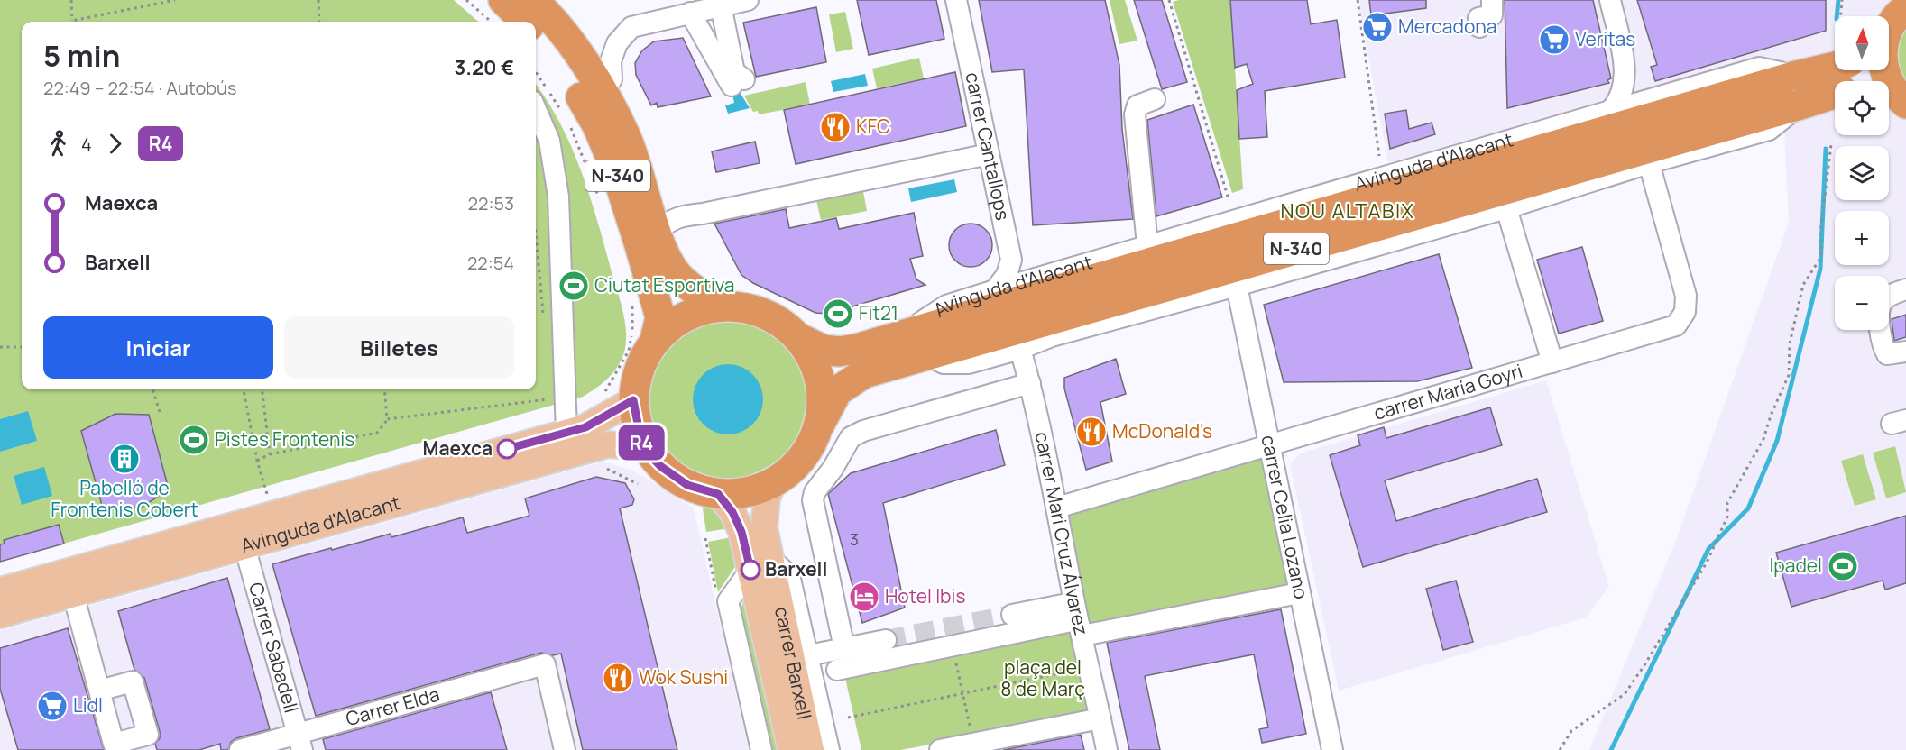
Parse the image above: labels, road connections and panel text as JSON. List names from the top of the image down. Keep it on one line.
{"streets":{"highway":["Avinguda d'Alacant","N-340"],"main road":["carrer Barxell"],"street":["carrer Cantallops","carrer María Goyri","carrer Celia Lozano","carrer Mari Cruz Álvarez","Carrer Sabadell","Carrer Elda"]},"crossings":[["carrer Cantallops","Avinguda d'Alacant"],["Avinguda d'Alacant","N-340"],["Avinguda d'Alacant","carrer María Goyri"],["Avinguda d'Alacant","carrer Celia Lozano"],["Avinguda d'Alacant","carrer Mari Cruz Álvarez"],["Avinguda d'Alacant","Carrer Sabadell"],["Avinguda d'Alacant","carrer Barxell"],["N-340","carrer Barxell"],["carrer María Goyri","carrer Celia Lozano"],["carrer María Goyri","carrer Mari Cruz Álvarez"],["Carrer Sabadell","Carrer Elda"]],"districts":["NOU ALTABIX"],"parks":["plaça del 8 de Març"],"places":{"supermarket":["Mercadona","Veritas","Lidl"],"restaurant":["KFC","McDonald's","Wok Sushi"],"sports":["Ciutat Esportiva","Fit21","Pistes Frontenis","Ipadel"],"other":["Maexca","Barxell"],"building":["Pabelló de Frontenis Cobert"],"hotel":["Hotel Ibis"]},"lines":["bus line R4"],"house_numbers":["3"],"north":"top","page":{"on_map":"R4","map_buttons":["+","−"],"heading":["5 min","22:49 – 22:54 · Autobús","3.20 €"],"legs":["4","R4"],"list":[{"name":"Maexca","value":"22:53"},{"name":"Barxell","value":"22:54"}],"buttons":["Iniciar","Billetes"]}}
